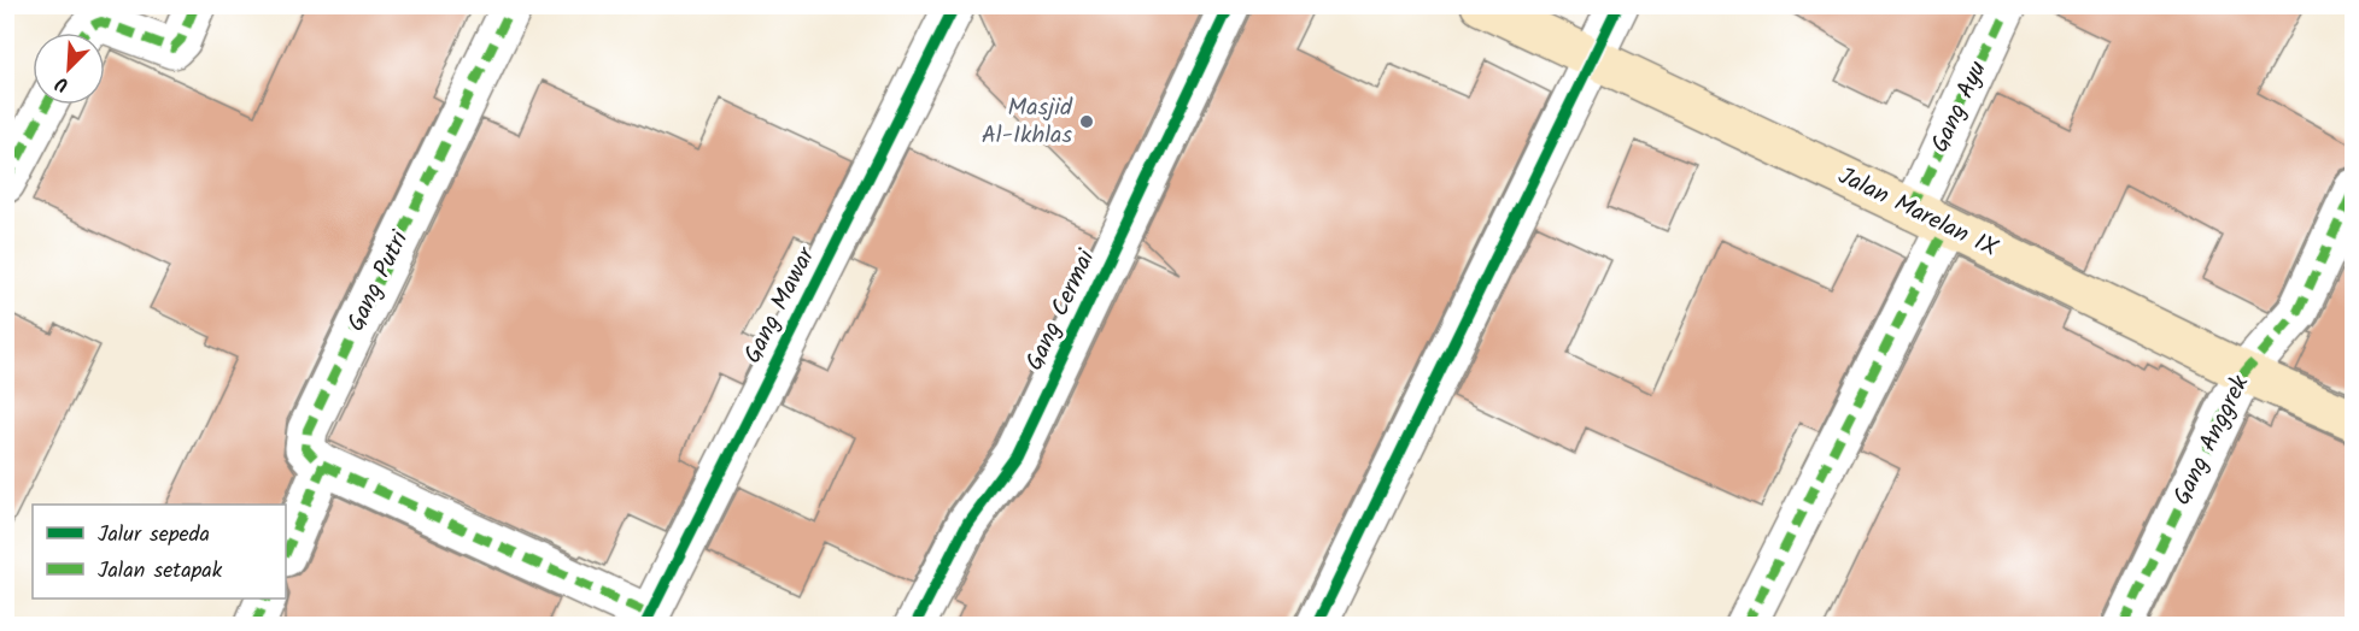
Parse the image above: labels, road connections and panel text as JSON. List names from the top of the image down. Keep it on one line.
{"streets":{"main road":["Jalan Marelan IX"],"street":["Gang Ayu","Gang Putri","Gang Mawar","Gang Cermai","Gang Anggrek"]},"crossings":[["Gang Ayu","Jalan Marelan IX"],["Jalan Marelan IX","Gang Anggrek"]],"places":["Masjid Al-Ikhlas"],"legend":["Jalur sepeda","Jalan setapak"],"north":"bottom left"}
